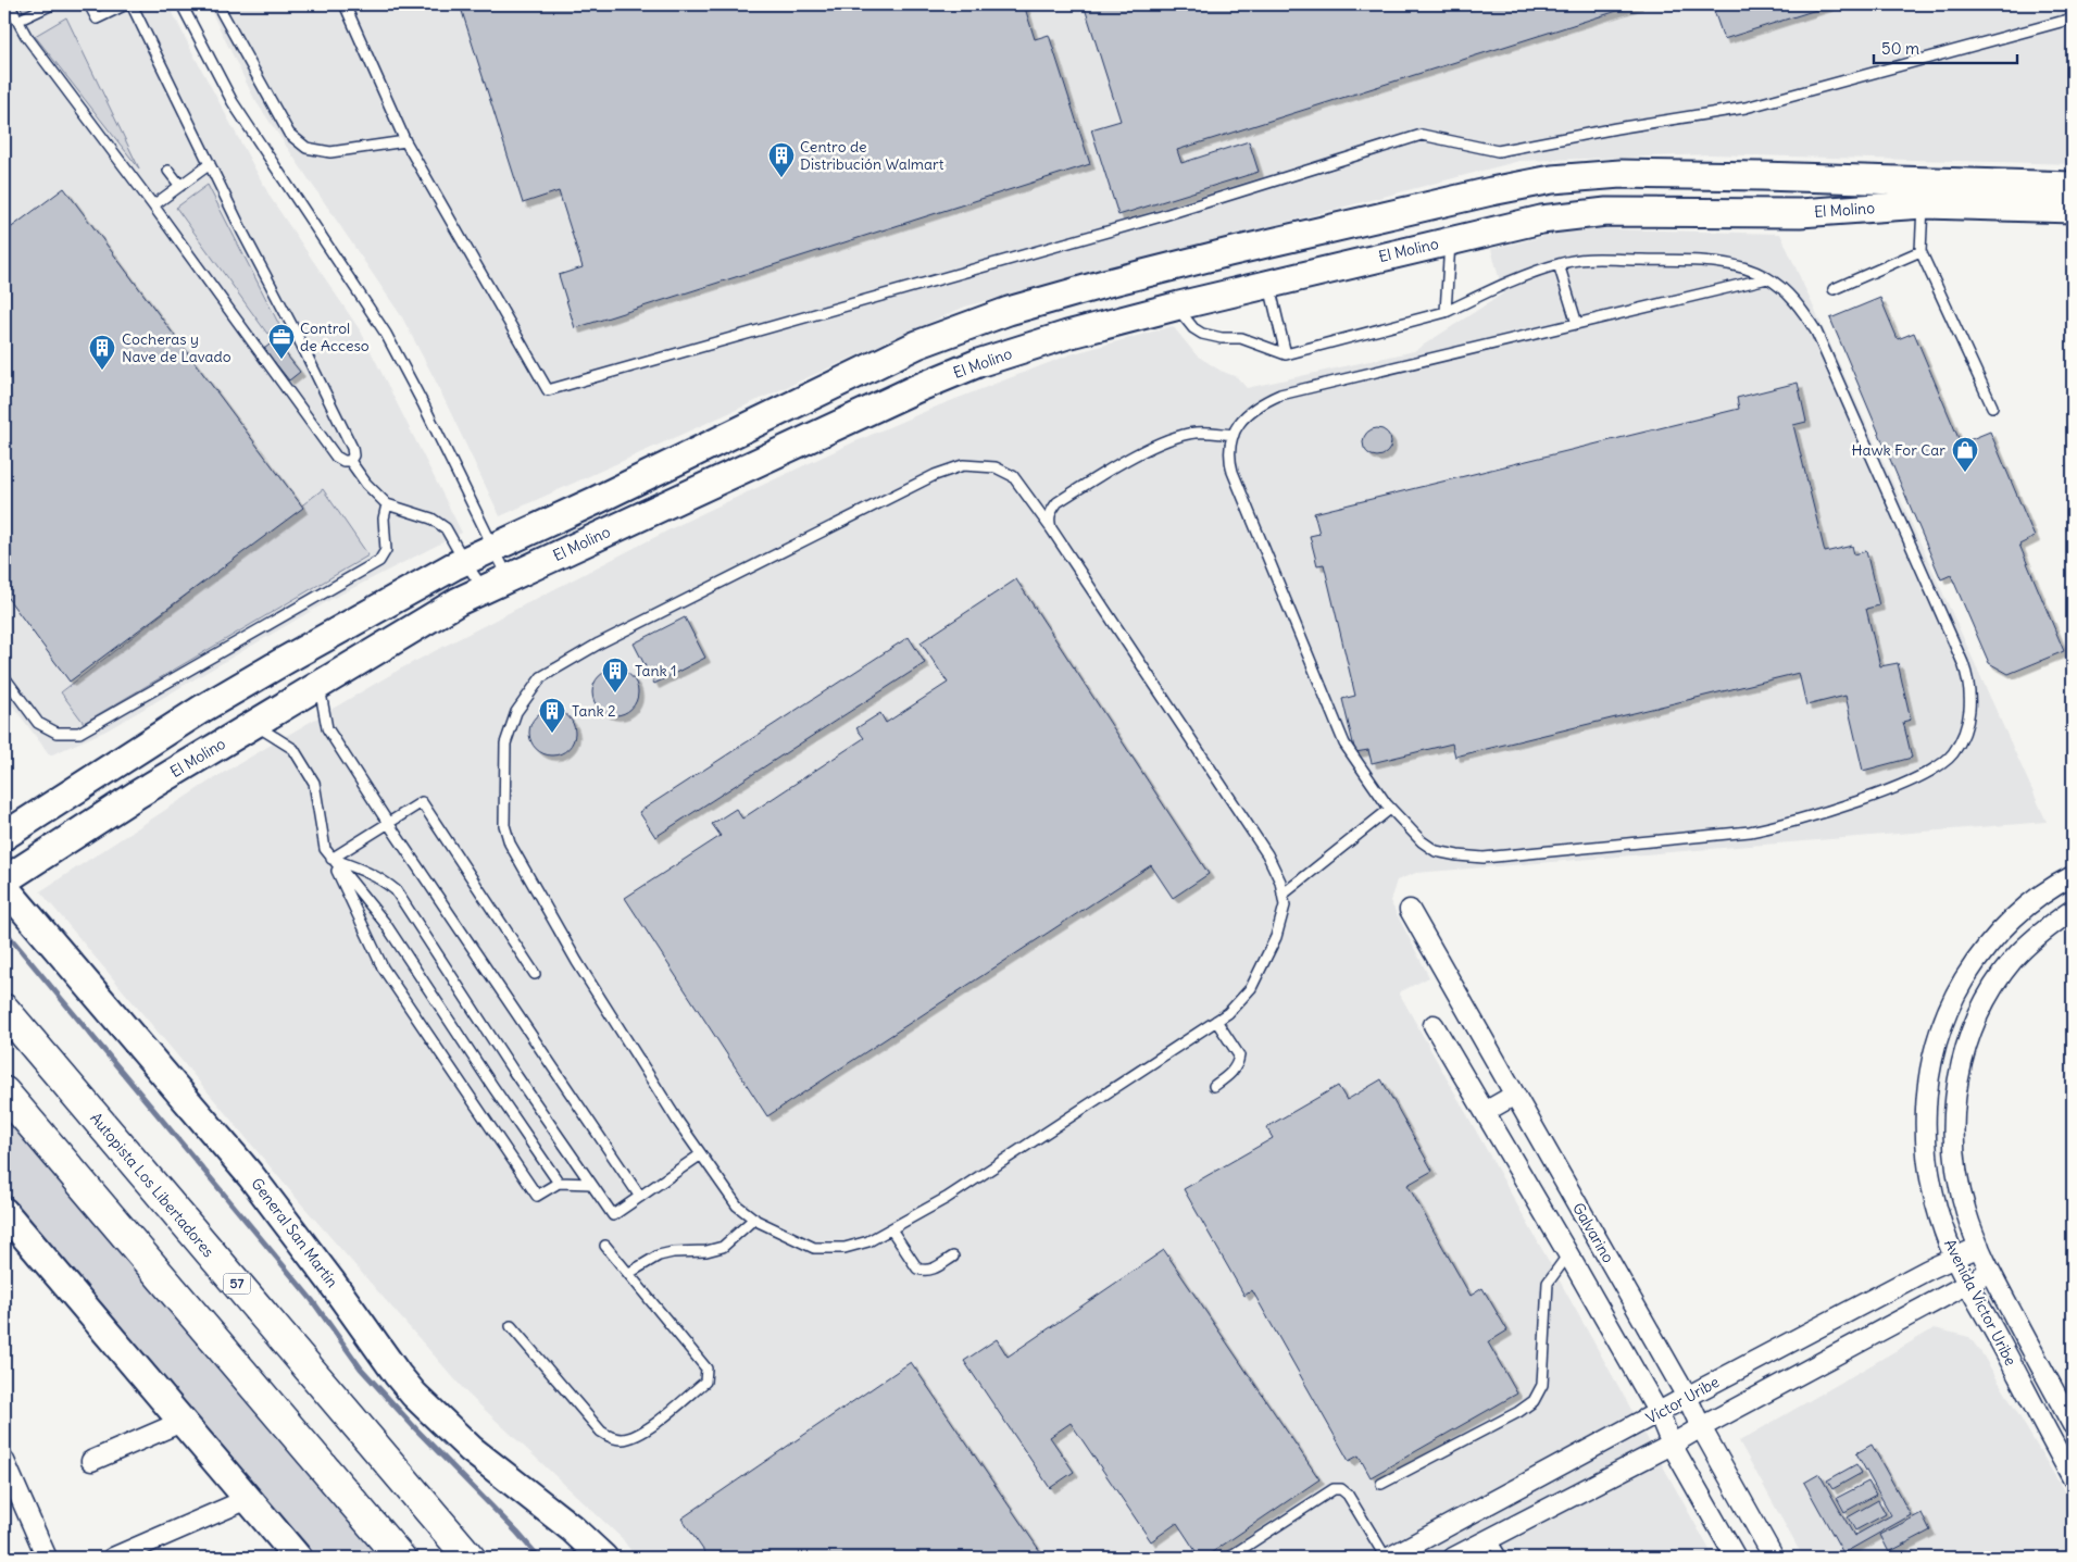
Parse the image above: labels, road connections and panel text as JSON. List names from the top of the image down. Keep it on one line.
{"streets":{"highway":["Autopista Los Libertadores","57"],"street":["El Molino","General San Martín","Galvarino","Avenida Victor Uribe","Víctor Uribe"]},"crossings":[["Galvarino","Víctor Uribe"],["Avenida Victor Uribe","Víctor Uribe"]],"places":{"building":["Centro de Distribución Walmart","Cocheras y Nave de Lavado","Tank 1","Tank 2"],"office":["Control de Acceso"],"shop":["Hawk For Car"]},"scale_bar":"50 m"}
